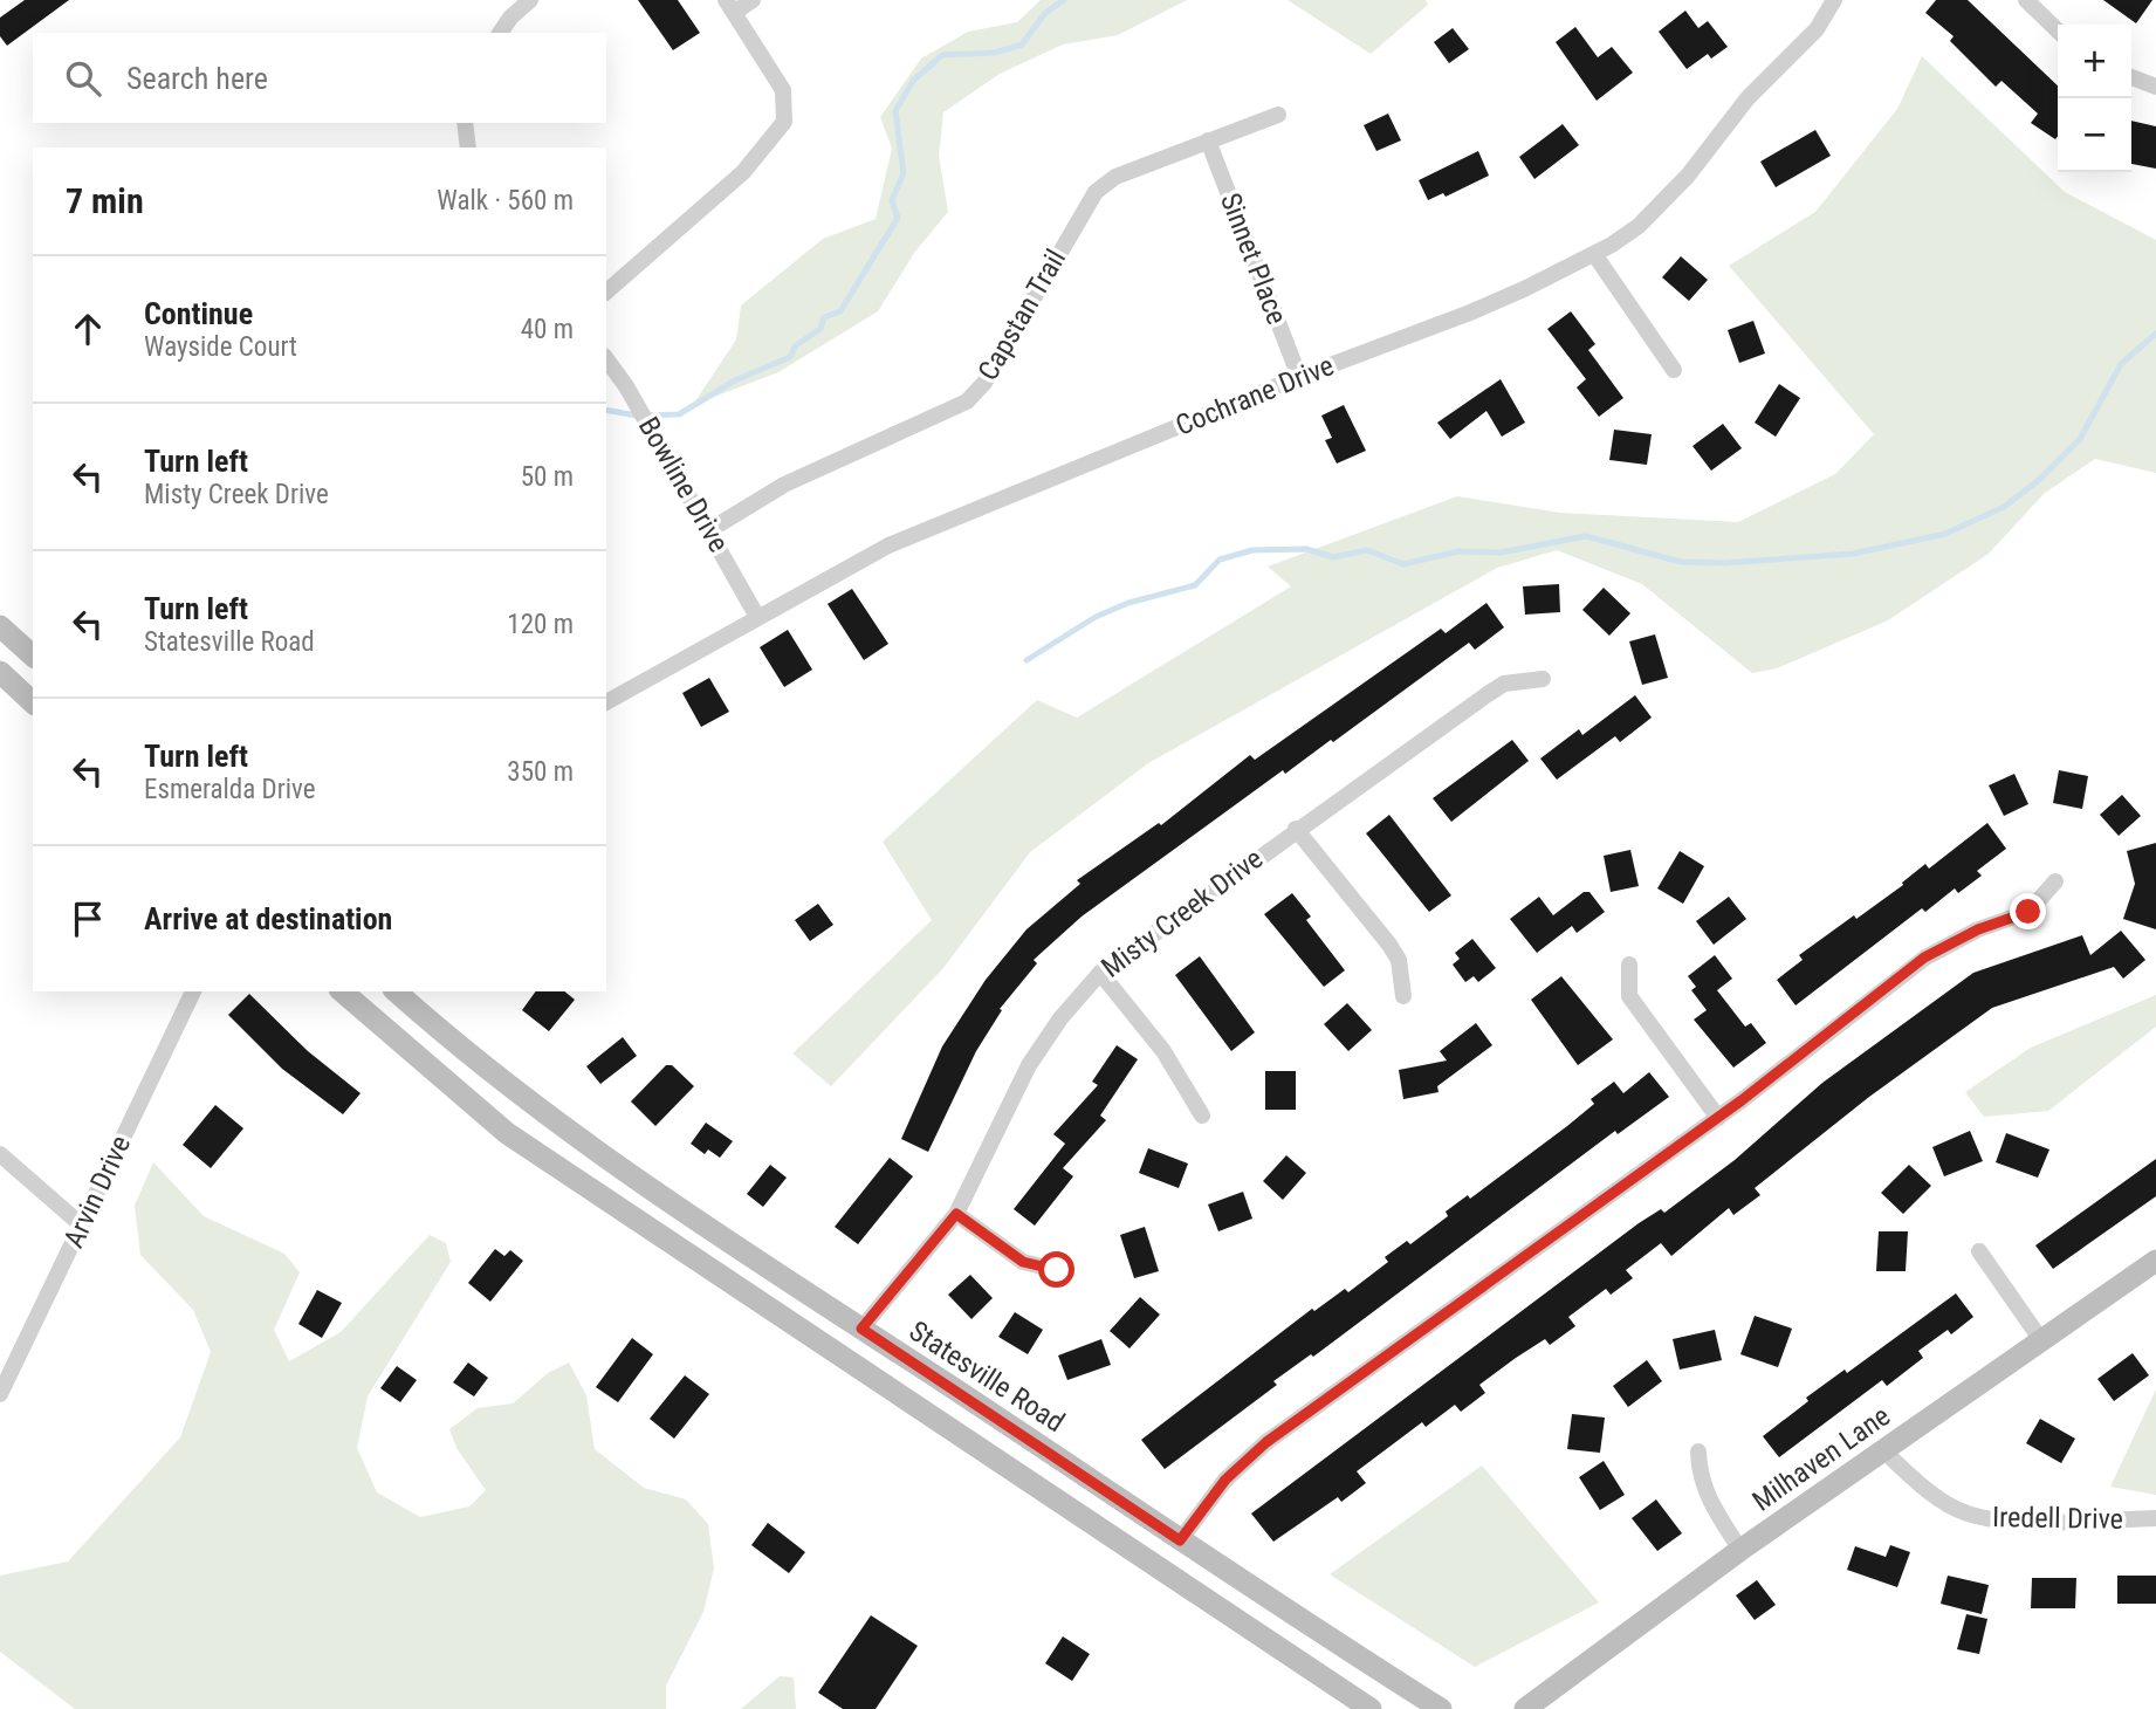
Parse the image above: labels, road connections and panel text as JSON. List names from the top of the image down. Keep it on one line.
{"streets":{"main road":["Statesville Road","Milhaven Lane"],"street":["Sinnet Place","Capstan Trail","Cochrane Drive","Bowline Drive","Misty Creek Drive","Arvin Drive","Iredell Drive"]},"crossings":[["Sinnet Place","Capstan Trail"],["Sinnet Place","Cochrane Drive"],["Capstan Trail","Bowline Drive"],["Cochrane Drive","Bowline Drive"],["Misty Creek Drive","Statesville Road"],["Milhaven Lane","Iredell Drive"]],"page":{"map_buttons":["+","−"],"search":"Search here","heading":["7 min","Walk · 560 m"],"list":[["Continue","Wayside Court","40 m"],["Turn left","Misty Creek Drive","50 m"],["Turn left","Statesville Road","120 m"],["Turn left","Esmeralda Drive","350 m"],"Arrive at destination"]}}
